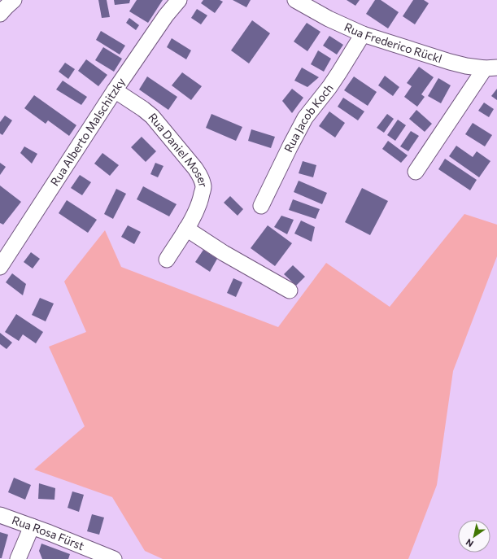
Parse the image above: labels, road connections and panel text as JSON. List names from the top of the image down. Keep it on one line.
{"streets":{"street":["Rua Frederico Rückl","Rua Jacob Koch","Rua Alberto Malschitzky","Rua Daniel Moser","Rua Rosa Fürst"]},"crossings":[["Rua Frederico Rückl","Rua Jacob Koch"],["Rua Alberto Malschitzky","Rua Daniel Moser"]],"north":"bottom left"}
